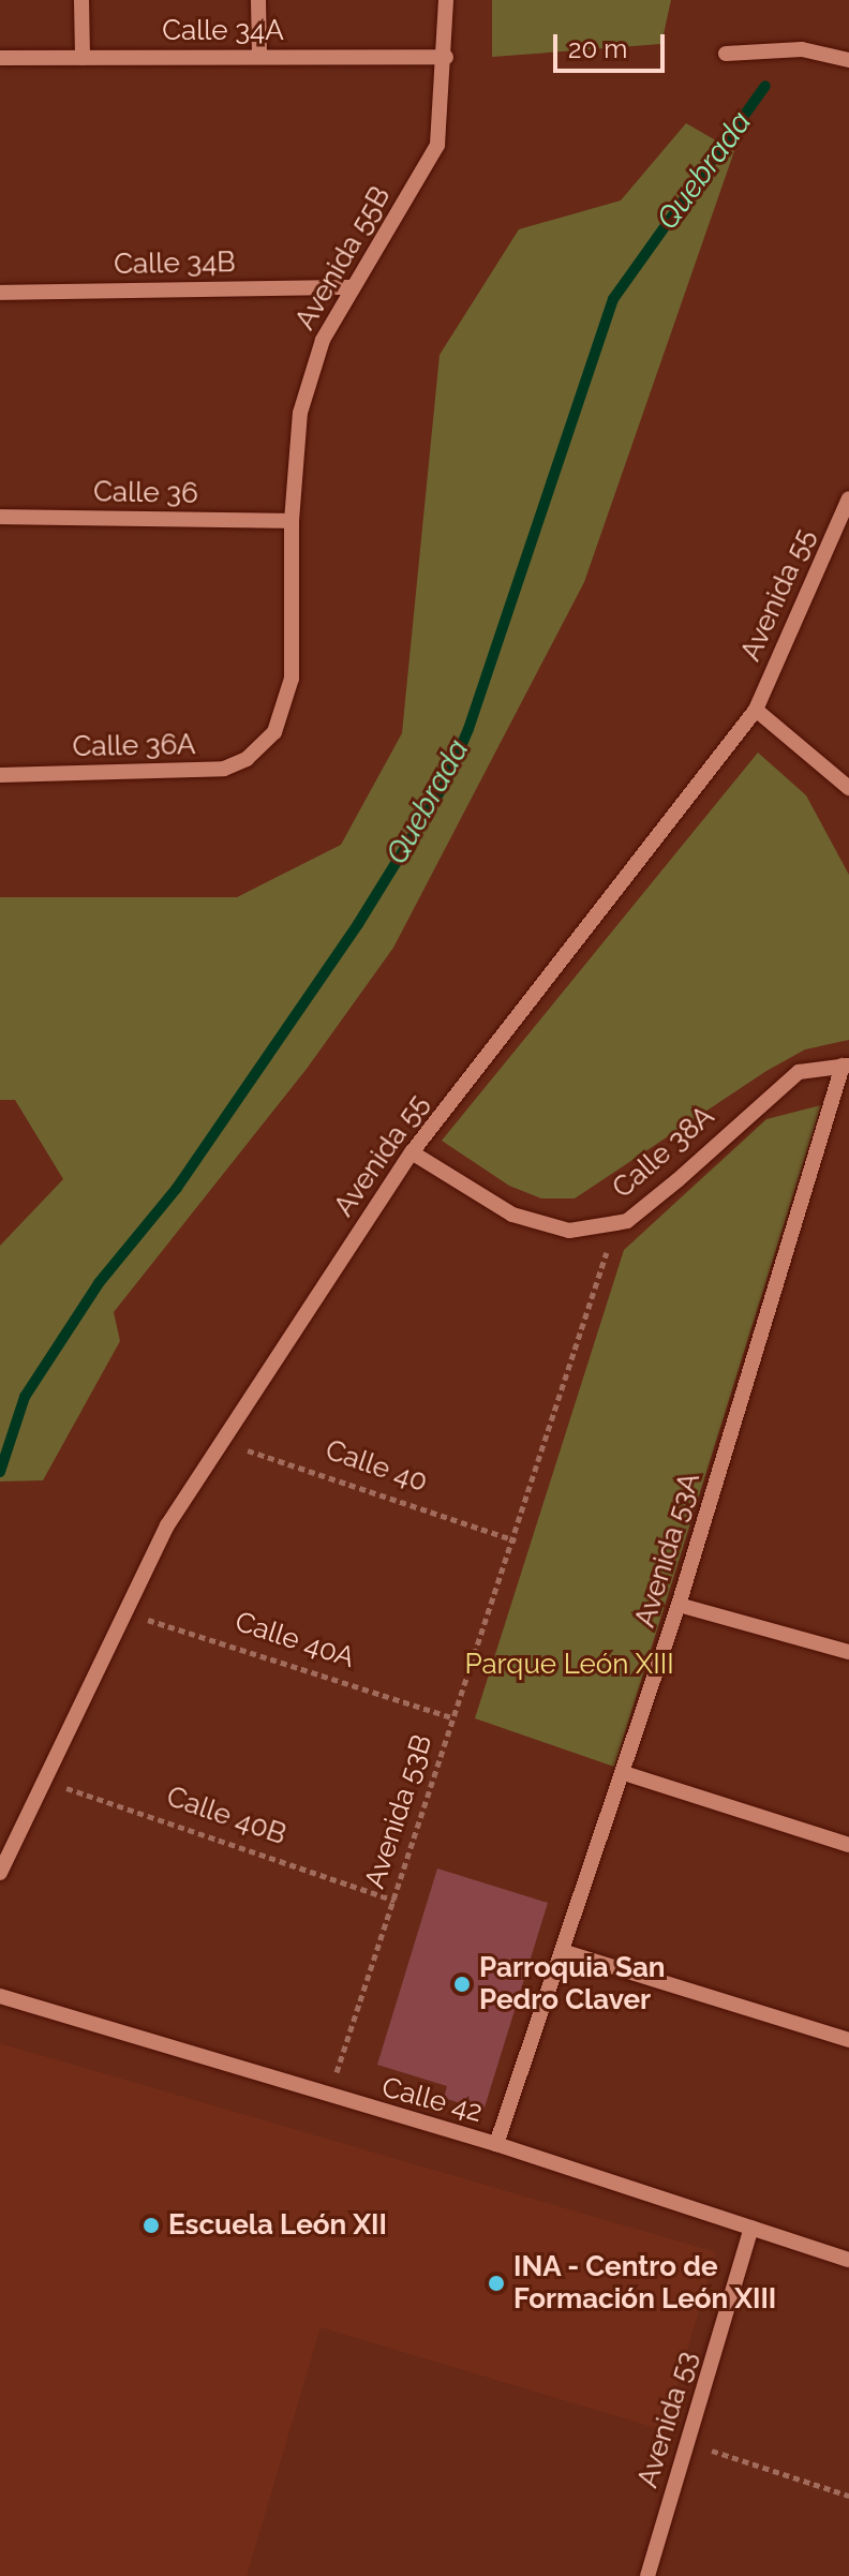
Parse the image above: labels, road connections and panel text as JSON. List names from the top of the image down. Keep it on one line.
{"streets":{"street":["Calle 34A","Avenida 55B","Calle 34B","Calle 36","Avenida 55","Calle 36A","Calle 38A","Avenida 53A","Calle 42","Avenida 53"],"path":["Calle 40","Calle 40A","Avenida 53B","Calle 40B"]},"crossings":[["Calle 34A","Avenida 55B"],["Avenida 55B","Calle 34B"],["Avenida 55B","Calle 36"],["Avenida 55B","Calle 36A"],["Avenida 55","Calle 38A"],["Avenida 55","Calle 40"],["Avenida 55","Calle 40A"],["Avenida 55","Calle 40B"],["Calle 38A","Avenida 53A"],["Calle 38A","Avenida 53B"],["Calle 40","Avenida 53B"],["Avenida 53A","Calle 42"],["Calle 40A","Avenida 53B"],["Avenida 53B","Calle 40B"],["Avenida 53B","Calle 42"],["Calle 42","Avenida 53"]],"water":["Quebrada"],"parks":["Parque León XIII"],"places":["Parroquia San Pedro Claver","Escuela León XII","INA - Centro de Formación León XIII"],"scale_bar":"20 m"}
